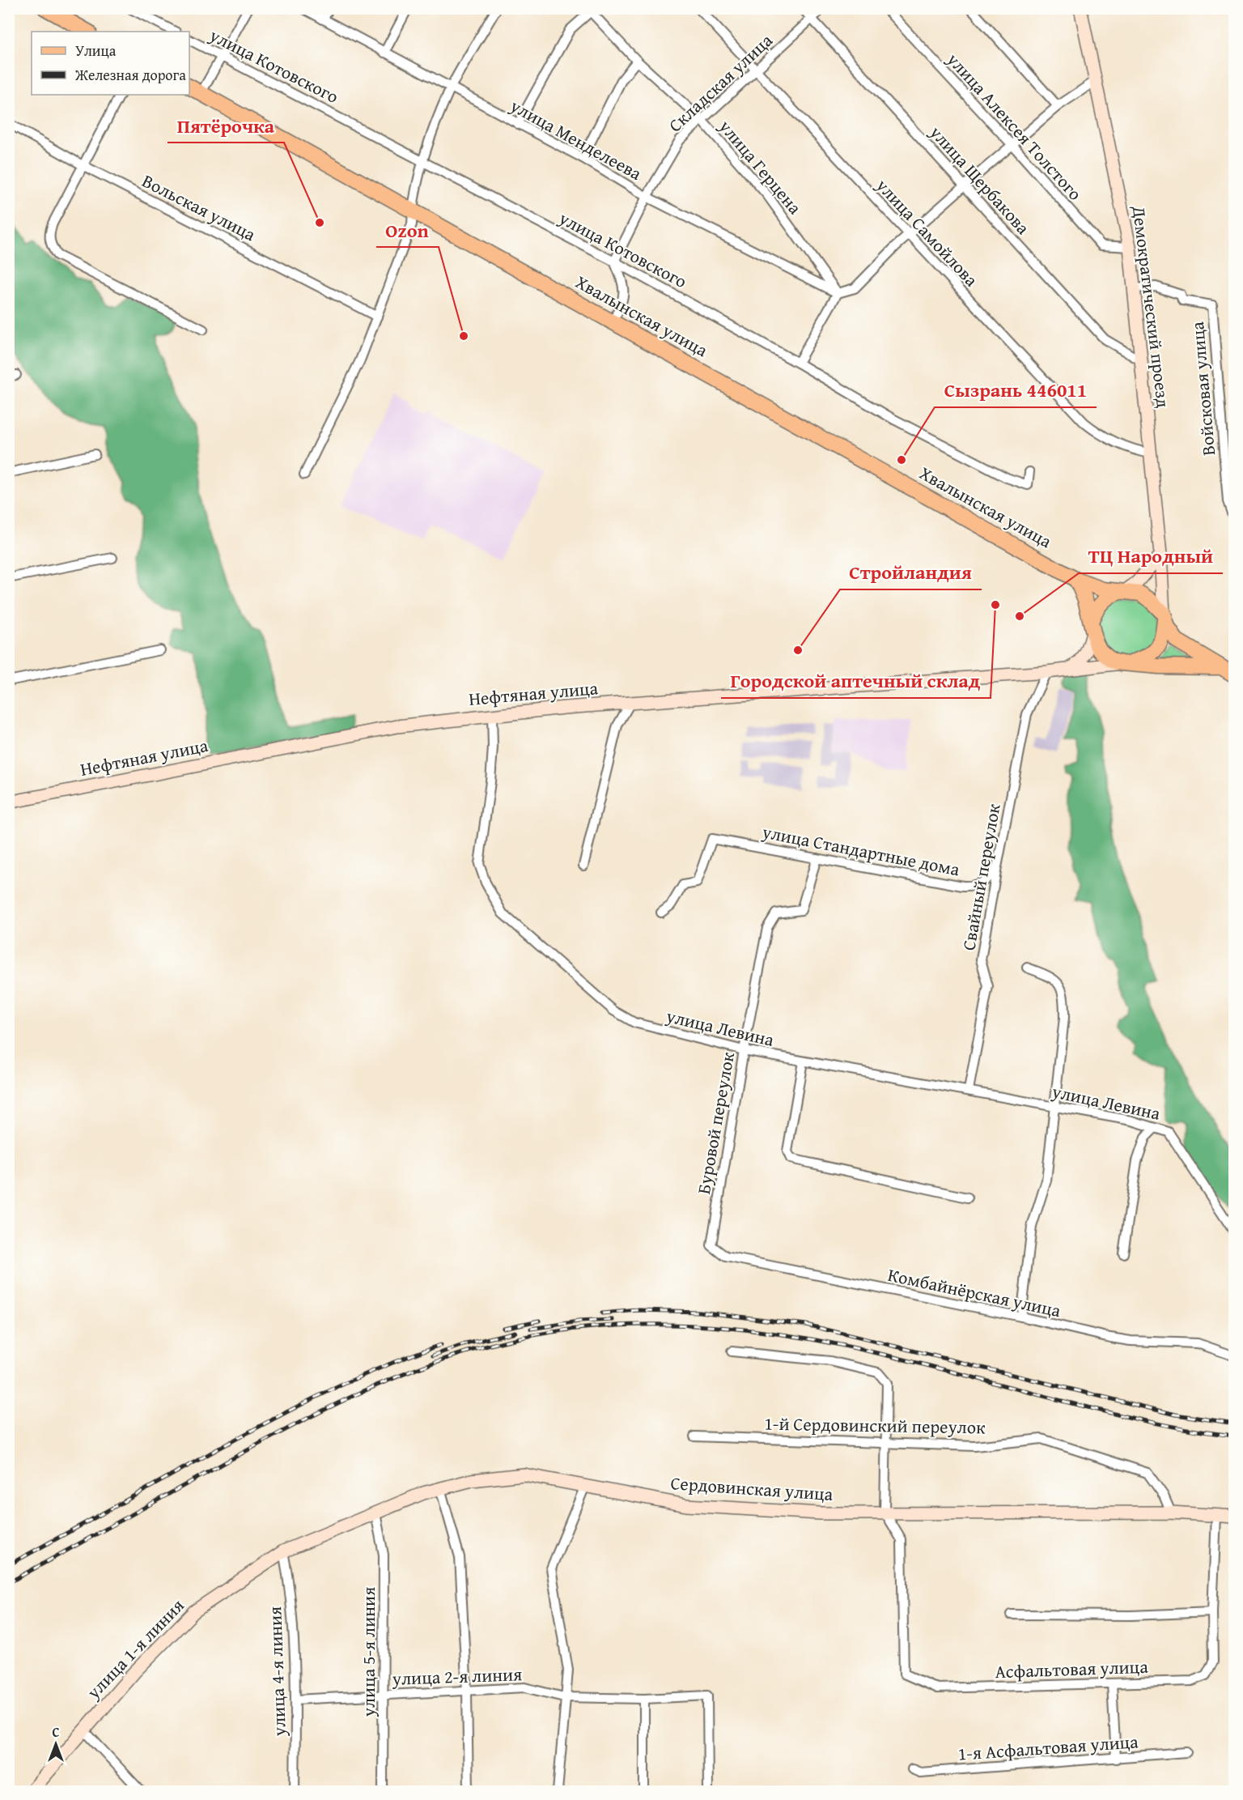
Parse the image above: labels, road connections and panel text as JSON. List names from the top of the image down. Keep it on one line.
{"streets":{"main road":["Хвалынская улица"],"street":["улица Котовского","Складская улица","улица Алексея Толстого","улица Менделеева","улица Герцена","улица Щербакова","Вольская улица","улица Самойлова","Демократический проезд","Войсковая улица","Нефтяная улица","улица Стандартные дома","Свайный переулок","улица Левина","Буровой переулок","Комбайнёрская улица","1-й Сердовинский переулок","Сердовинская улица","улица 1-я линия","улица 5-я линия","Асфальтовая улица","улица 4-я линия","улица 2-я линия","1-я Асфальтовая улица"]},"crossings":[["улица Котовского","Складская улица"],["Складская улица","улица Менделеева"],["Складская улица","улица Герцена"],["Складская улица","улица Щербакова"],["Складская улица","улица Самойлова"],["улица Алексея Толстого","Демократический проезд"],["улица Менделеева","улица Герцена"],["улица Щербакова","Демократический проезд"],["улица Самойлова","Демократический проезд"],["Демократический проезд","Хвалынская улица"],["Демократический проезд","Войсковая улица"],["Демократический проезд","Нефтяная улица"],["Хвалынская улица","Нефтяная улица"],["Нефтяная улица","Свайный переулок"],["Нефтяная улица","улица Левина"],["улица Стандартные дома","Свайный переулок"],["улица Стандартные дома","Буровой переулок"],["Свайный переулок","улица Левина"],["улица Левина","Буровой переулок"],["Буровой переулок","Комбайнёрская улица"],["1-й Сердовинский переулок","Сердовинская улица"],["Сердовинская улица","улица 1-я линия"],["Сердовинская улица","улица 5-я линия"],["Сердовинская улица","Асфальтовая улица"],["Сердовинская улица","улица 4-я линия"],["улица 1-я линия","улица 4-я линия"],["улица 5-я линия","улица 2-я линия"],["улица 4-я линия","улица 2-я линия"]],"places":["Пятёрочка","Ozon","Сызрань 446011","Городской аптечный склад","ТЦ Народный","Стройландия"],"legend":["Улица","Железная дорога"],"north":"top"}
